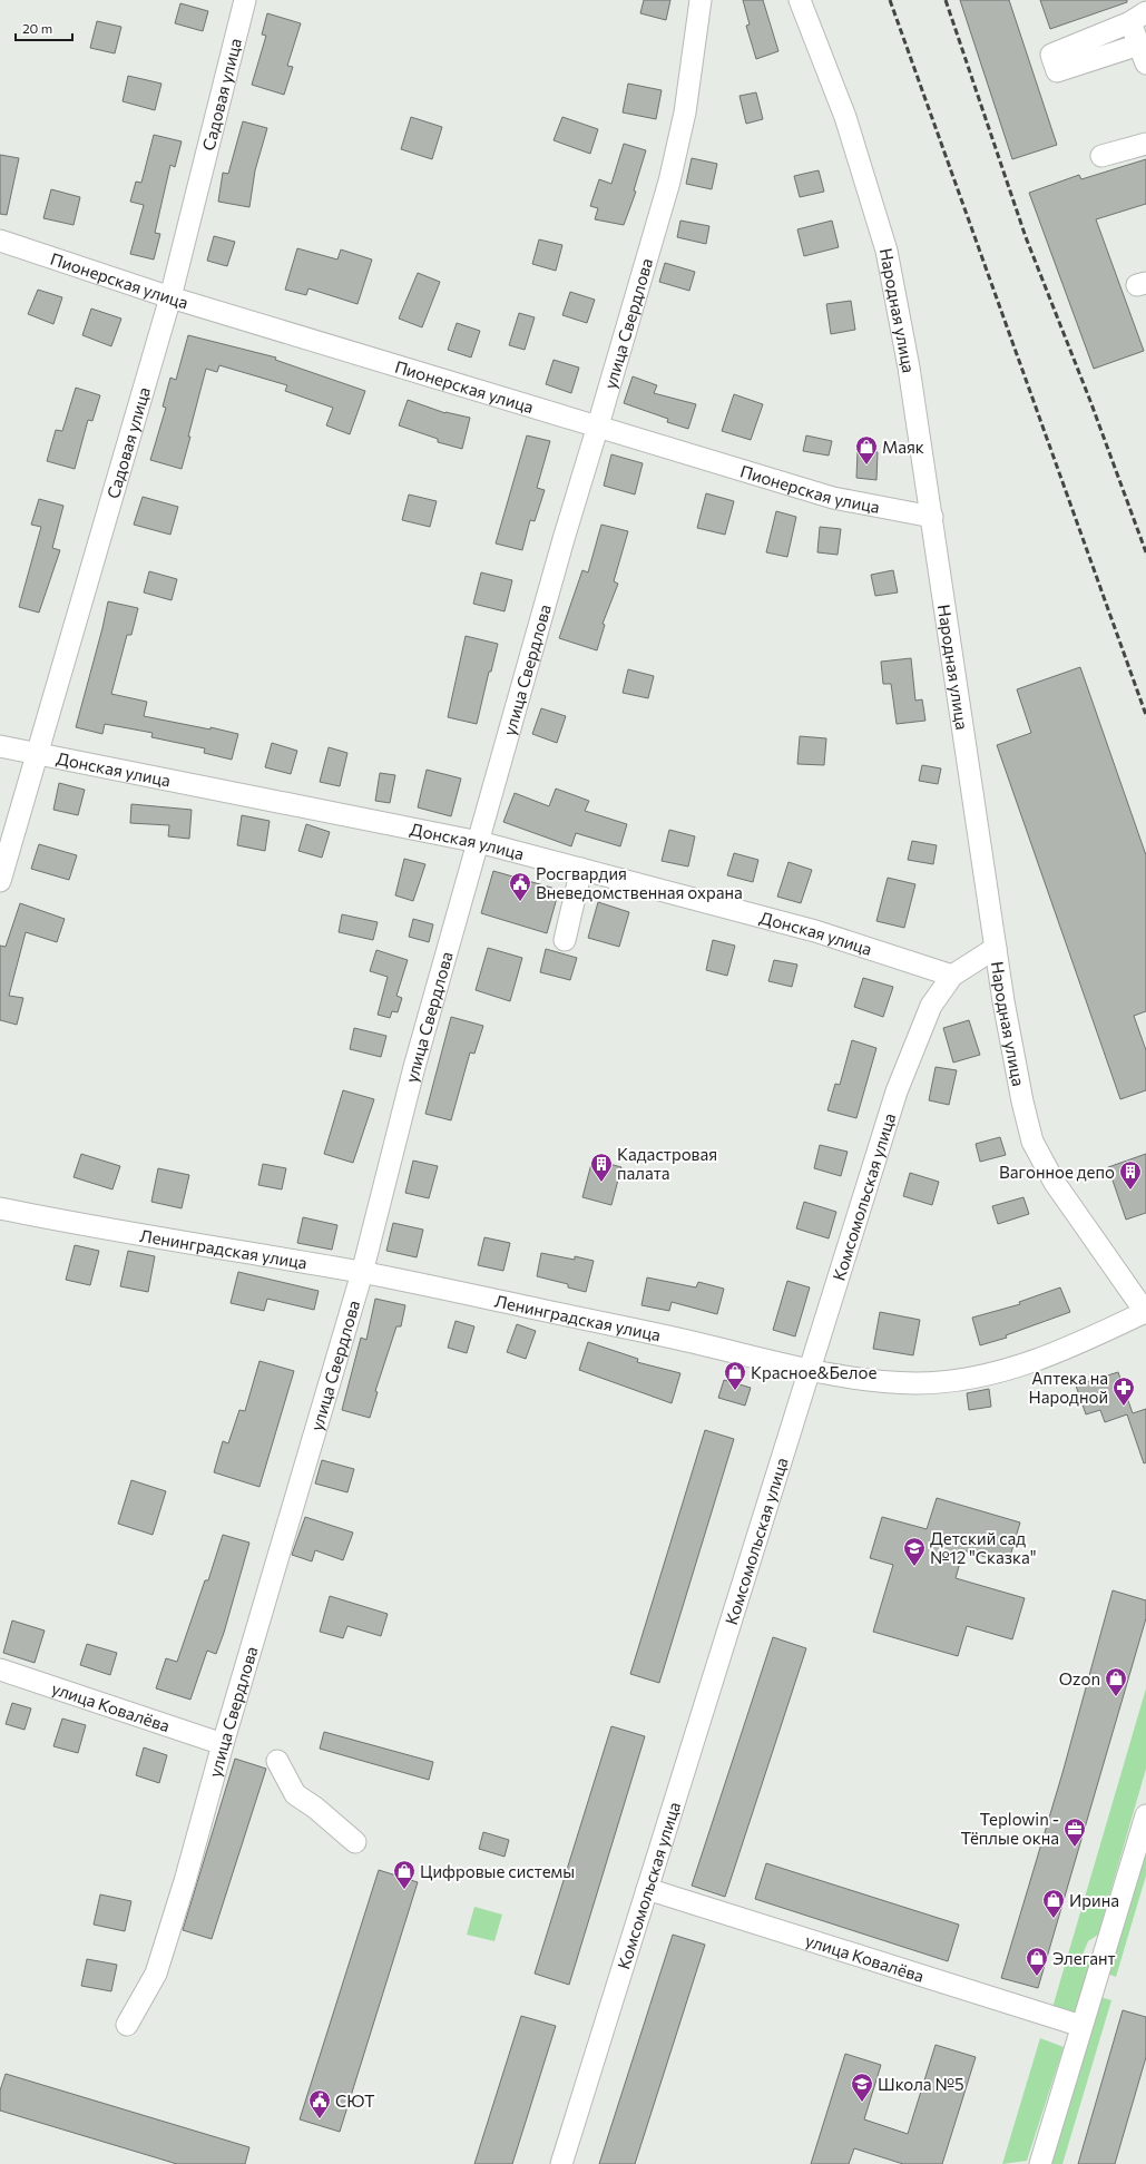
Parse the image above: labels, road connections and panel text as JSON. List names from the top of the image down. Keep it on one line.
{"streets":{"street":["Садовая улица","Пионерская улица","Народная улица","улица Свердлова","Донская улица","Комсомольская улица","Ленинградская улица","улица Ковалёва"]},"crossings":[["Садовая улица","Пионерская улица"],["Садовая улица","Донская улица"],["Пионерская улица","Народная улица"],["Пионерская улица","улица Свердлова"],["Народная улица","Комсомольская улица"],["Народная улица","Ленинградская улица"],["улица Свердлова","Донская улица"],["улица Свердлова","Ленинградская улица"],["улица Свердлова","улица Ковалёва"],["Донская улица","Комсомольская улица"],["Комсомольская улица","Ленинградская улица"],["Комсомольская улица","улица Ковалёва"]],"places":{"shop":["Маяк","Красное&Белое","Ozon","Цифровые системы","Ирина","Элегант"],"public building":["Росгвардия Вневедомственная охрана","СЮТ"],"building":["Кадастровая палата","Вагонное депо"],"pharmacy":["Аптека на Народной"],"school or university":["Детский сад №12 \"Сказка\"","Школа №5"],"office":["Teplowin - Тёплые окна"]},"scale_bar":"20 m"}
